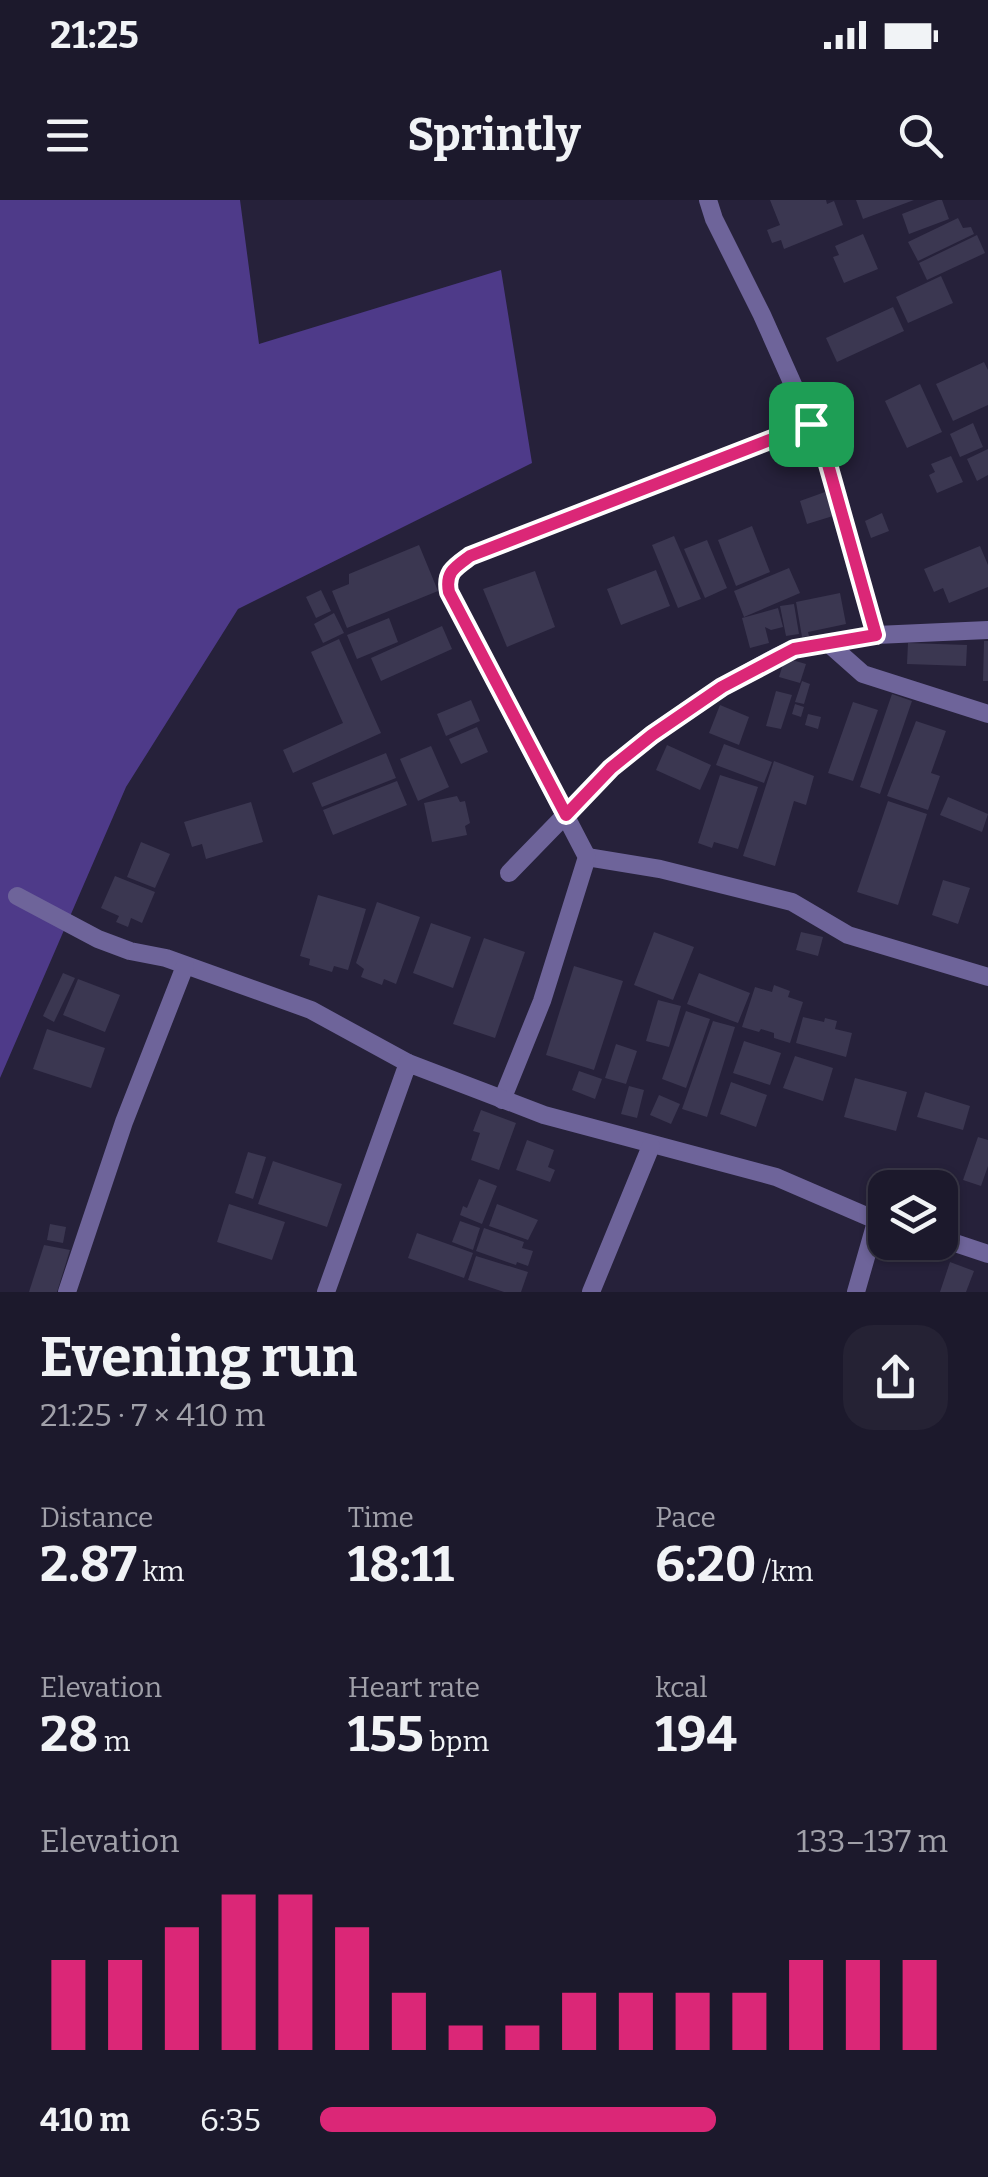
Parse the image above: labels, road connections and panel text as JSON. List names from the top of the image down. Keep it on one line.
{"page":{"status":"21:25","header":"Sprintly","heading":["Evening run","21:25 · 7 × 410 m"],"stats":[["Distance","2.87 km"],["Time","18:11"],["Pace","6:20 /km"],["Elevation","28 m"],["Heart rate","155 bpm"],["kcal","194"]],"chart":["Elevation","133–137 m"],"list":[{"name":"410 m","note":"6:35"}]}}
